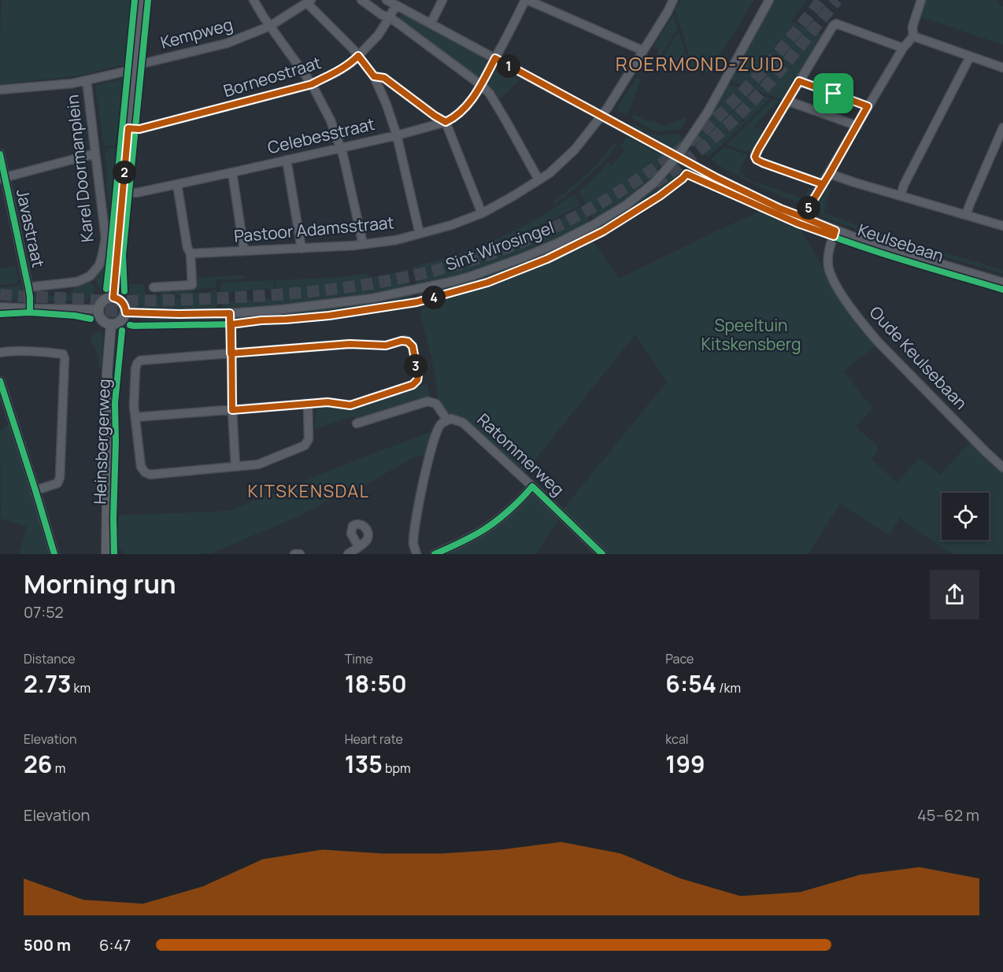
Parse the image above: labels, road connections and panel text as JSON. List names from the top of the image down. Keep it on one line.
{"streets":{"main road":["Karel Doormanplein","Heinsbergerweg"],"street":["Kempweg","Borneostraat","Celebesstraat","Javastraat","Pastoor Adamsstraat","Keulsebaan","Sint Wirosingel","Oude Keulsebaan","Ratommerweg"]},"crossings":[["Kempweg","Karel Doormanplein"],["Borneostraat","Karel Doormanplein"],["Borneostraat","Keulsebaan"],["Celebesstraat","Karel Doormanplein"],["Celebesstraat","Keulsebaan"],["Karel Doormanplein","Javastraat"],["Karel Doormanplein","Sint Wirosingel"],["Karel Doormanplein","Heinsbergerweg"],["Pastoor Adamsstraat","Keulsebaan"],["Keulsebaan","Sint Wirosingel"],["Keulsebaan","Oude Keulsebaan"],["Sint Wirosingel","Heinsbergerweg"]],"districts":["ROERMOND-ZUID","KITSKENSDAL"],"parks":["Speeltuin Kitskensberg"],"page":{"pins":["1","2","5","4","3"],"heading":["Morning run","07:52"],"stats":[["Distance","2.73 km"],["Time","18:50"],["Pace","6:54 /km"],["Elevation","26 m"],["Heart rate","135 bpm"],["kcal","199"]],"chart":["Elevation","45–62 m"],"list":[{"name":"500 m","note":"6:47"}]}}
